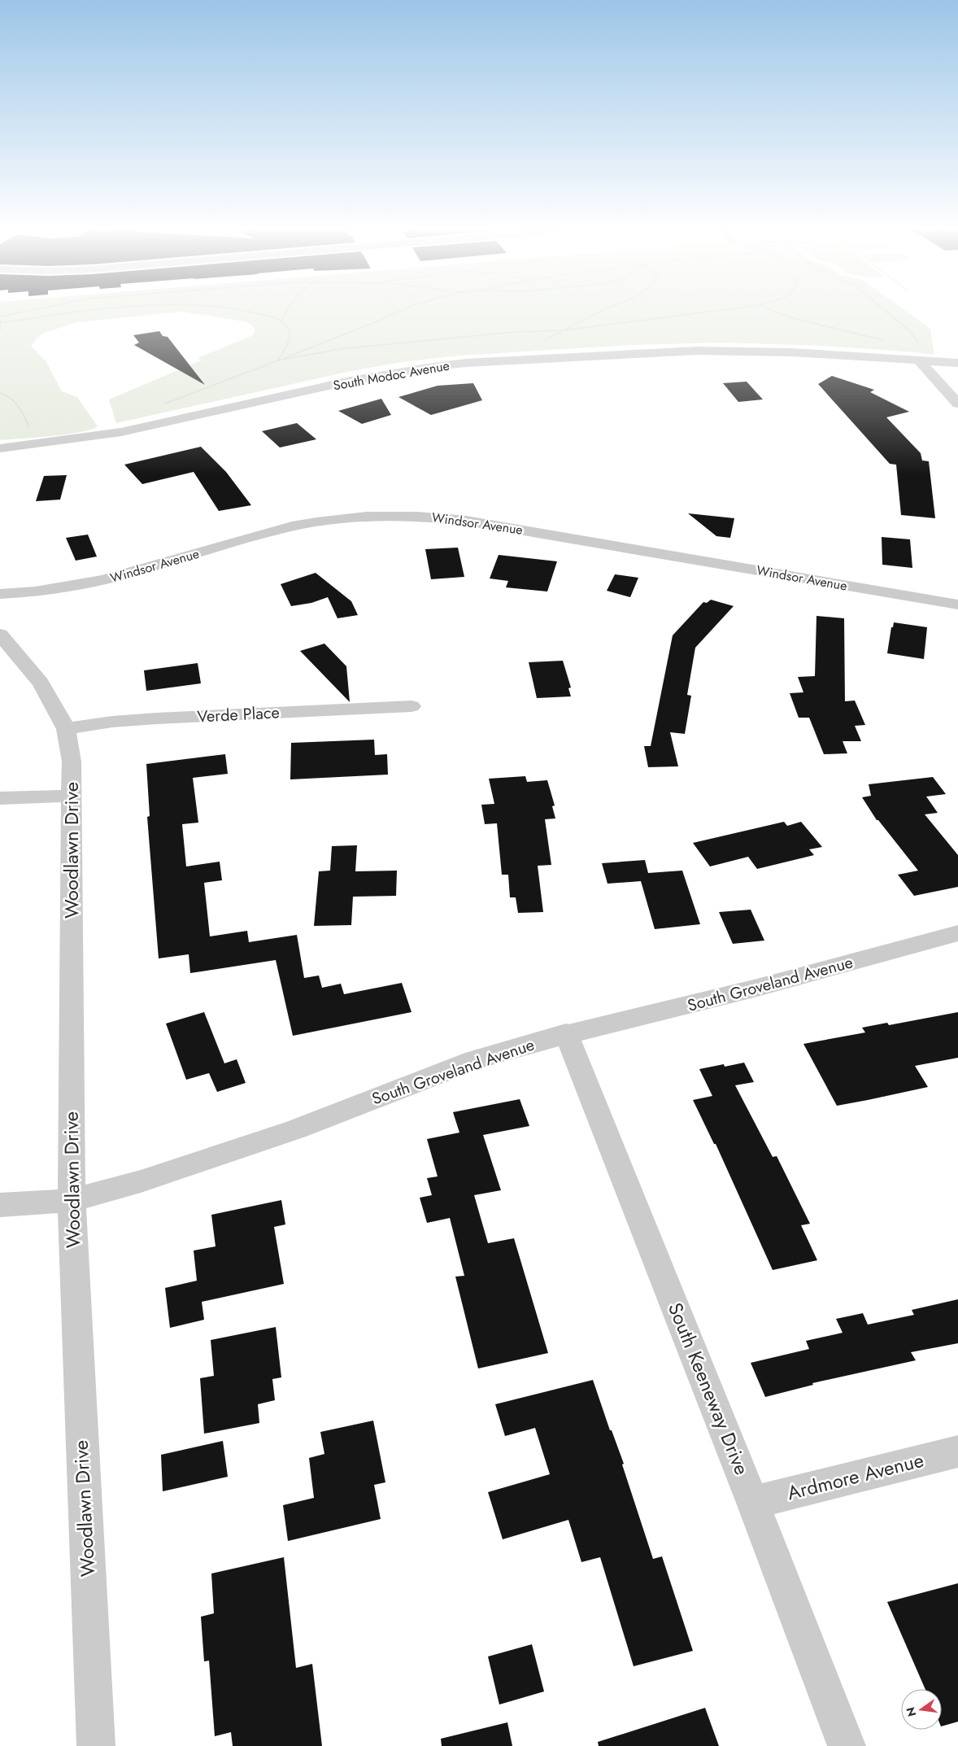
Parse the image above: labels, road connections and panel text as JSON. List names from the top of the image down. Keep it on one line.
{"streets":{"street":["South Modoc Avenue","Windsor Avenue","Verde Place","Woodlawn Drive","South Groveland Avenue","South Keeneway Drive","Ardmore Avenue"]},"crossings":[["Verde Place","Woodlawn Drive"],["Woodlawn Drive","South Groveland Avenue"],["South Groveland Avenue","South Keeneway Drive"],["South Keeneway Drive","Ardmore Avenue"]],"north":"left"}
